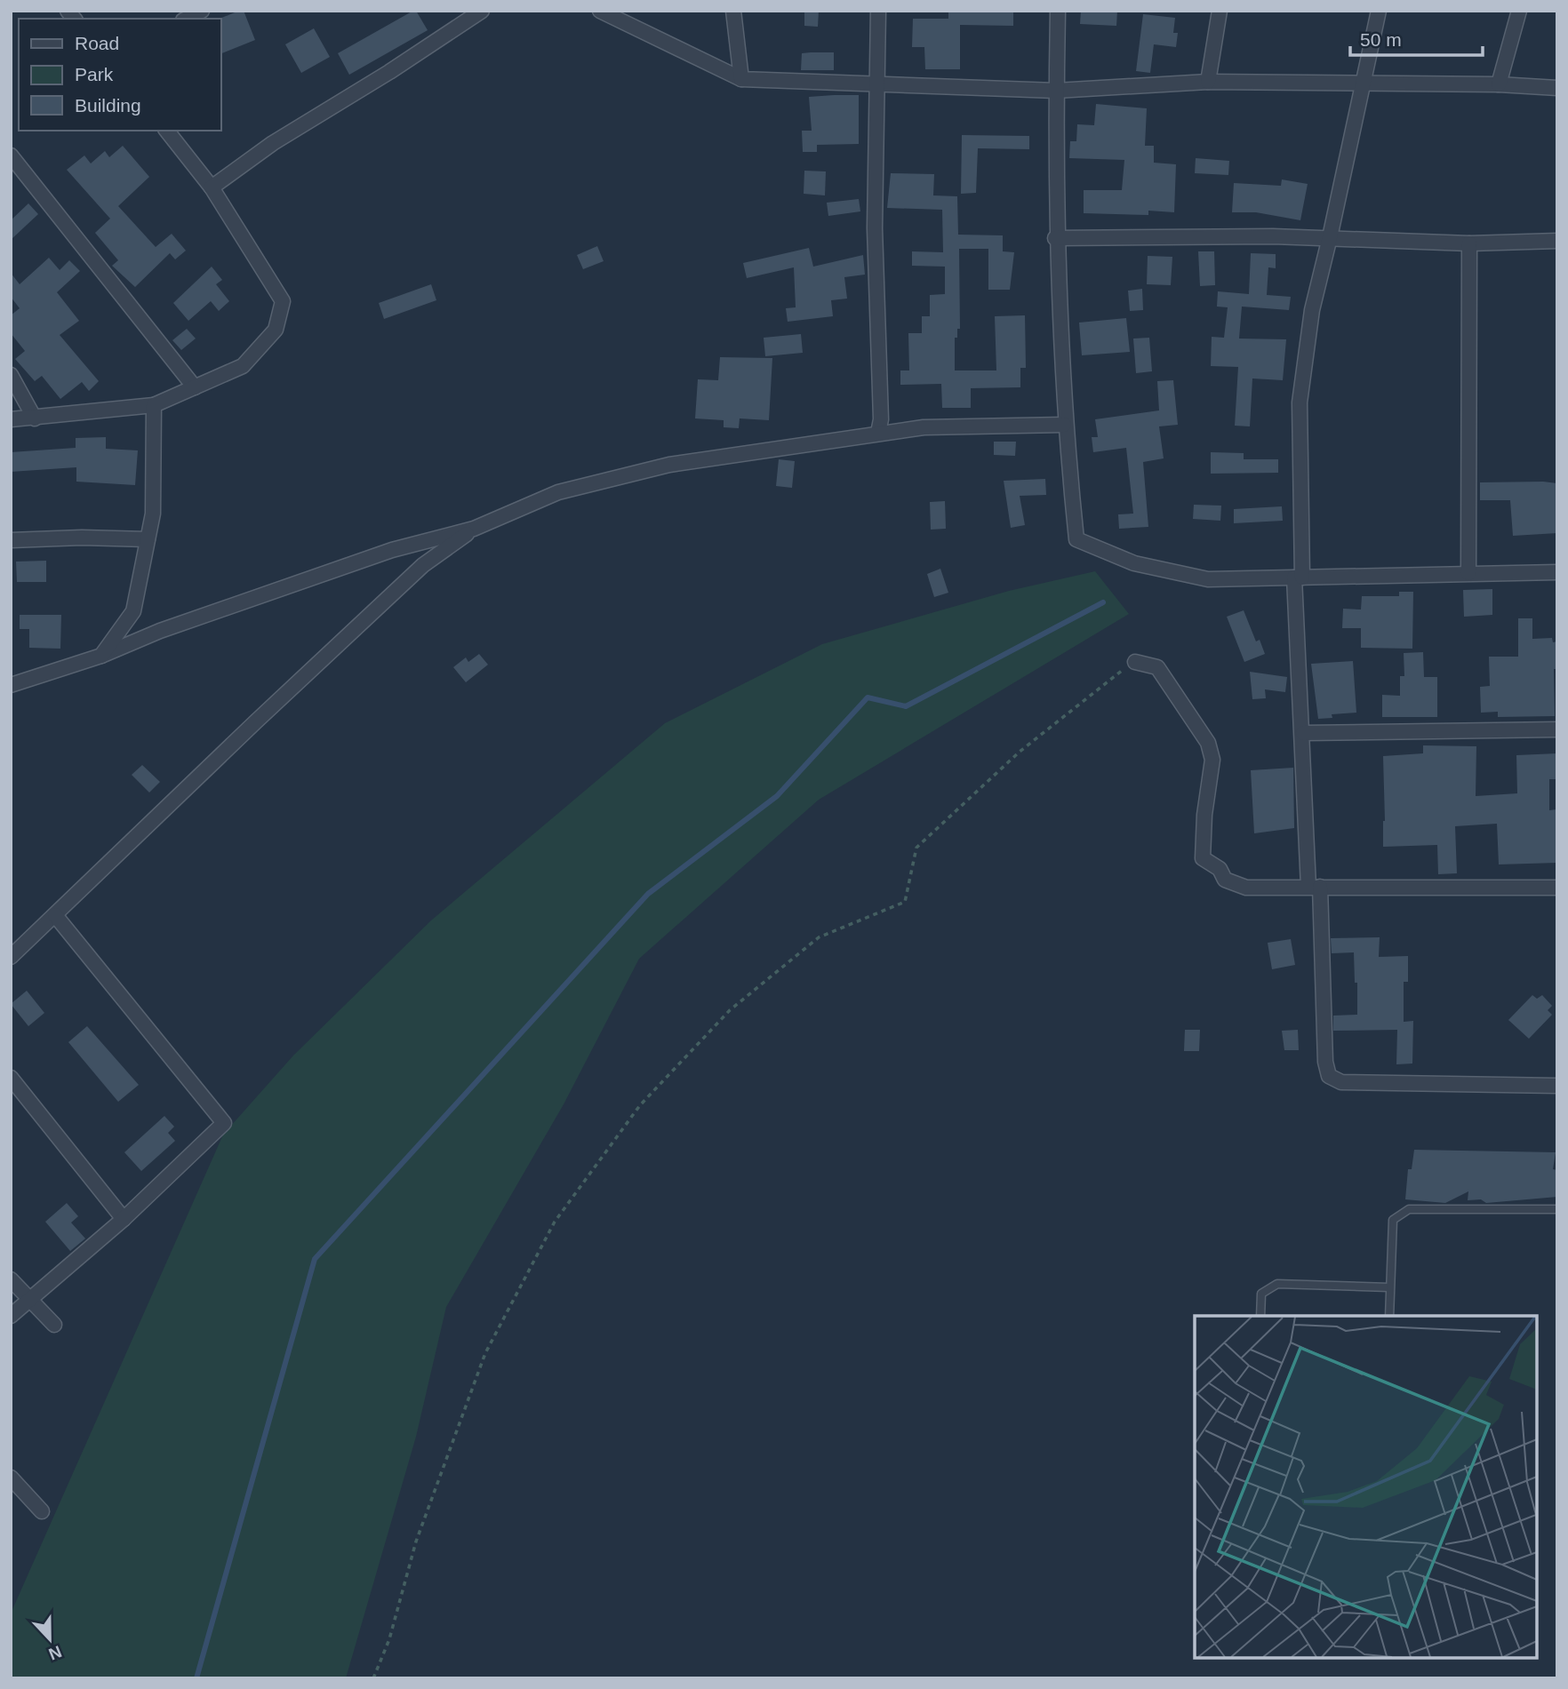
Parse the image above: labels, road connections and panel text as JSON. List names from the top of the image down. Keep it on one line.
{"legend":["Road","Park","Building"],"scale_bar":"50 m","north":"bottom"}
